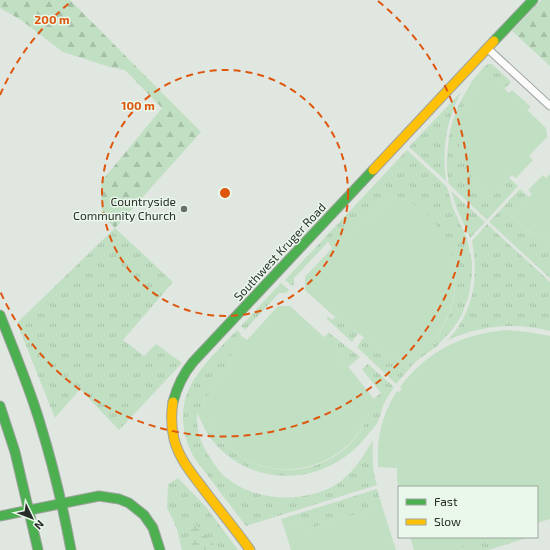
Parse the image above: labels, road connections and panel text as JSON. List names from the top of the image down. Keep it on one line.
{"streets":{"main road":["Southwest Kruger Road"]},"places":["Countryside Community Church"],"legend":["Fast","Slow"],"north":"bottom right","rings":["200 m","100 m"]}
